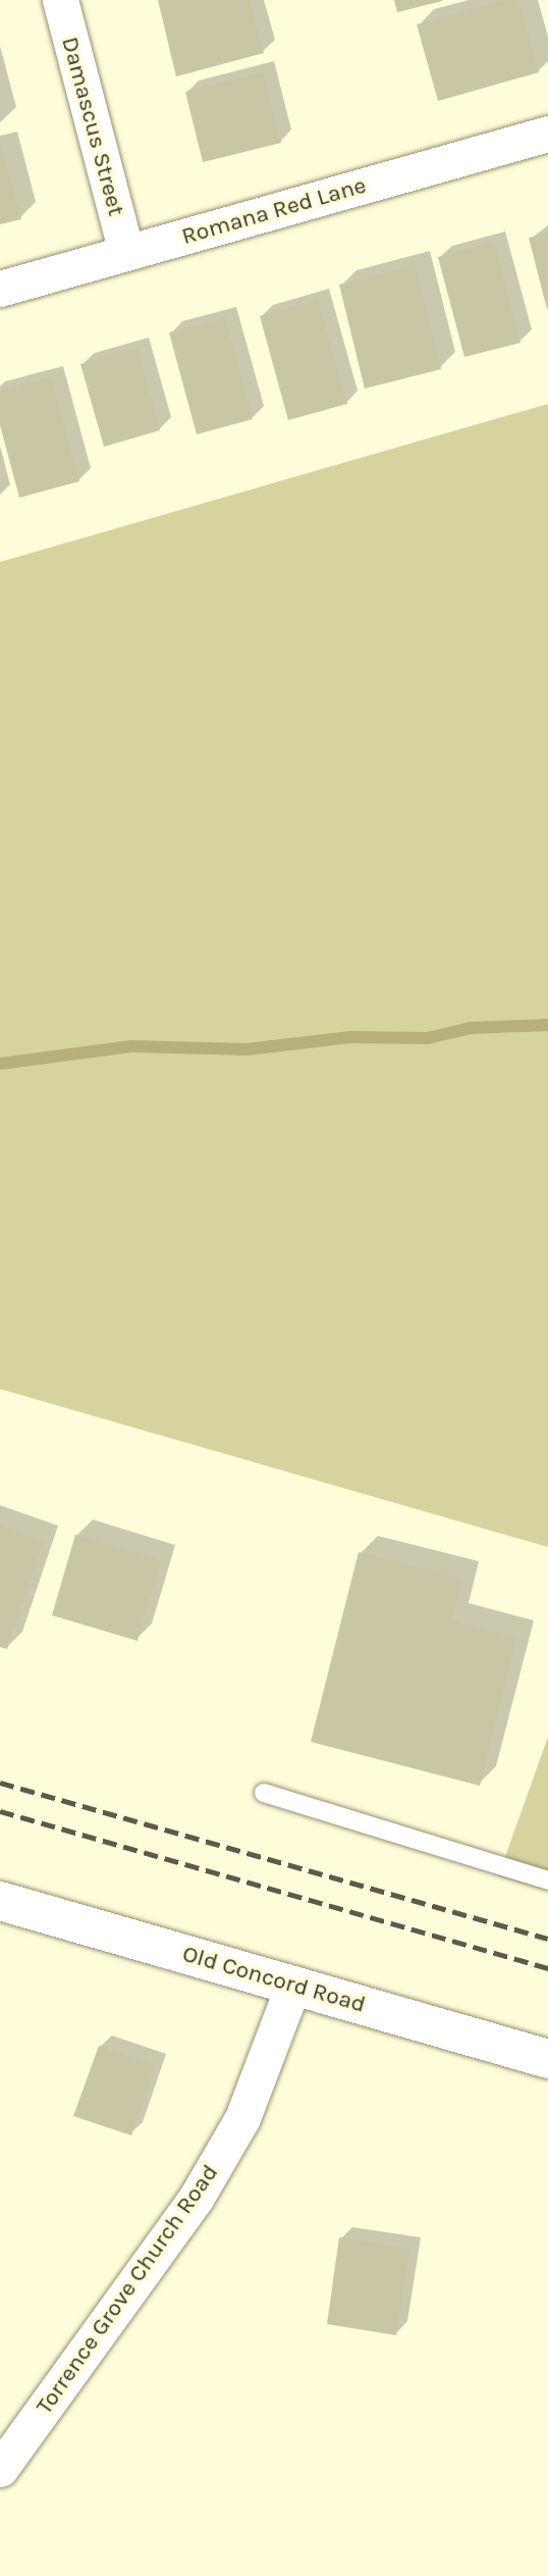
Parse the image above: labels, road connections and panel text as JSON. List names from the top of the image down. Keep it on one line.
{"streets":{"street":["Damascus Street","Romana Red Lane","Old Concord Road","Torrence Grove Church Road"]},"crossings":[["Damascus Street","Romana Red Lane"],["Old Concord Road","Torrence Grove Church Road"]]}
